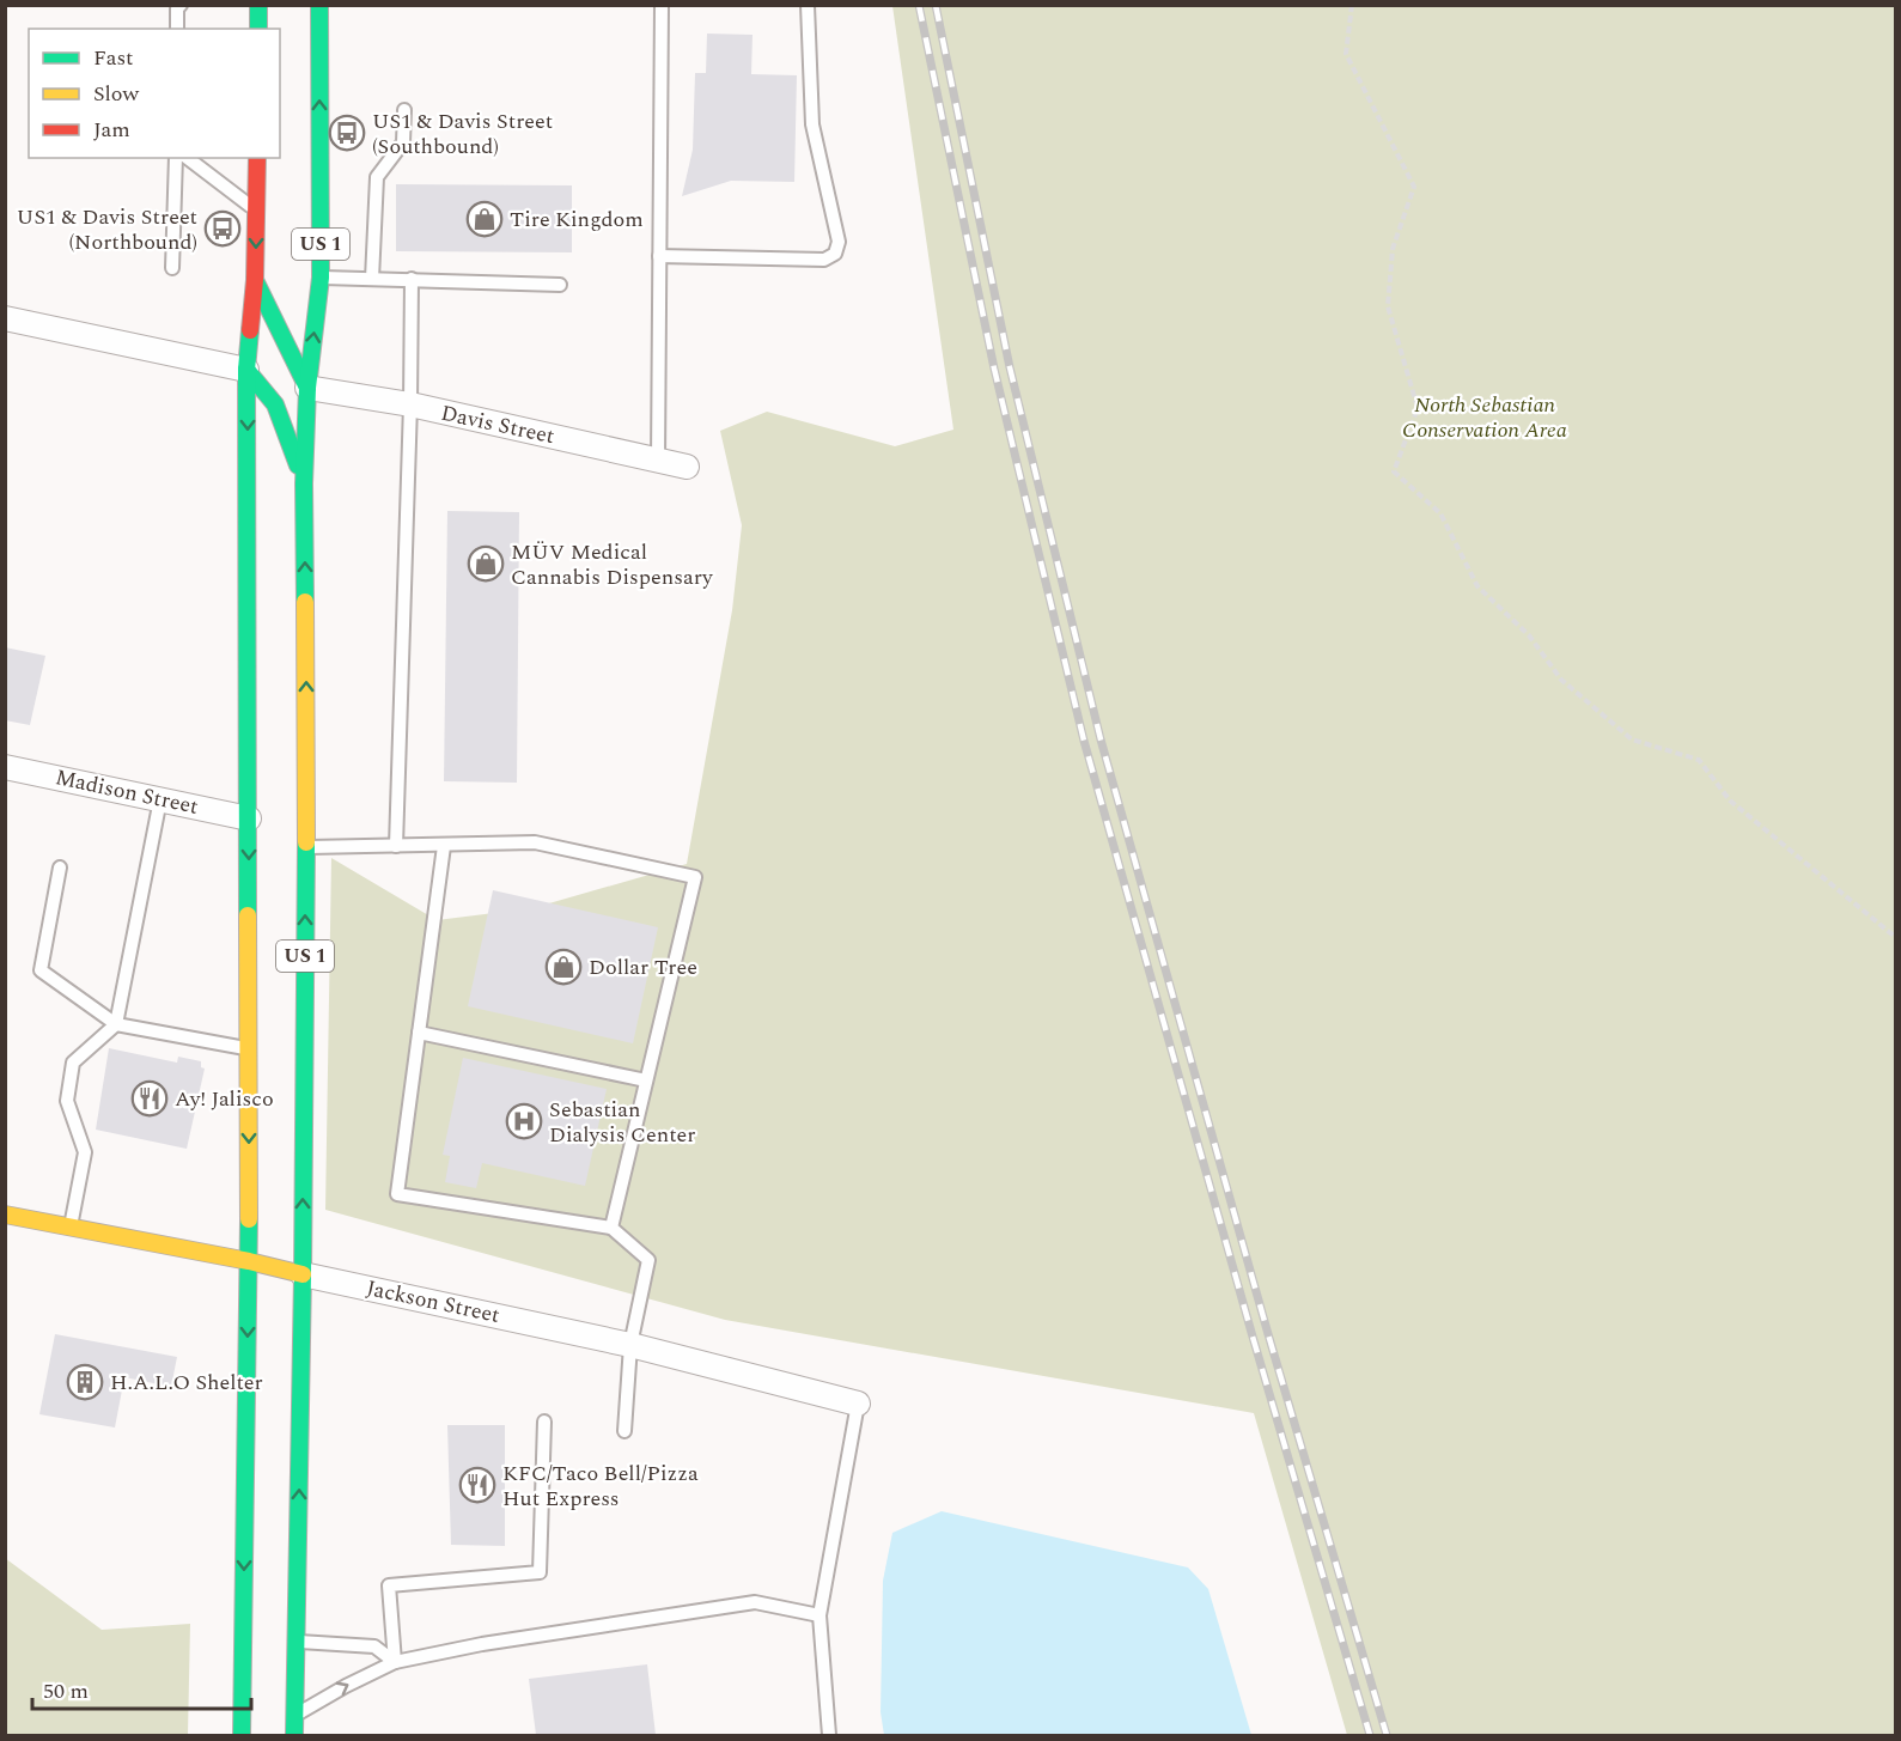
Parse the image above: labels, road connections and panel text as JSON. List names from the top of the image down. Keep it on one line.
{"streets":{"main road":["US 1","Jackson Street"],"street":["Davis Street","Madison Street"]},"crossings":[["US 1","Davis Street"],["US 1","Madison Street"],["US 1","Jackson Street"]],"parks":["North Sebastian Conservation Area"],"places":{"bus stop":["US1 & Davis Street (Southbound)","US1 & Davis Street (Northbound)"],"shop":["Tire Kingdom","MÜV Medical Cannabis Dispensary","Dollar Tree"],"restaurant":["Ay! Jalisco","KFC/Taco Bell/Pizza Hut Express"],"hospital":["Sebastian Dialysis Center"],"building":["H.A.L.O Shelter"]},"legend":["Fast","Slow","Jam"],"scale_bar":"50 m"}
